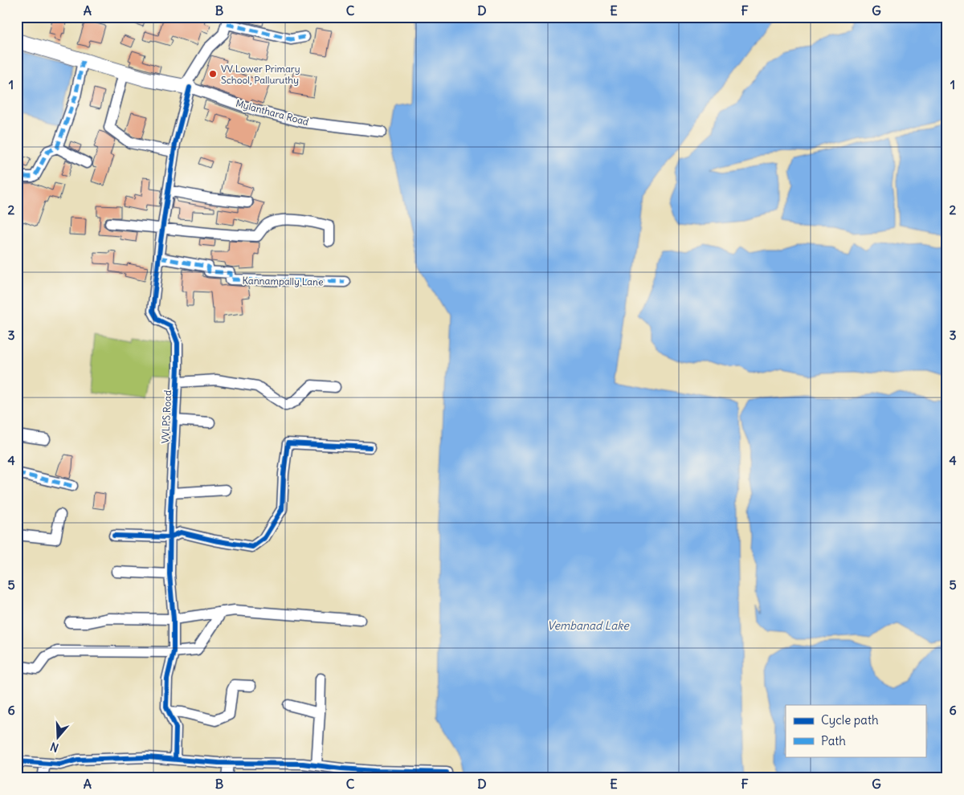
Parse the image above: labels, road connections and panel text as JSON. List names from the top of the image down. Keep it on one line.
{"streets":{"street":["Mylanthara Road","Kannampally Lane","VVLPS Road"]},"crossings":[["Mylanthara Road","VVLPS Road"],["Kannampally Lane","VVLPS Road"]],"water":["Vembanad Lake"],"places":["VV Lower Primary School, Palluruthy"],"legend":["Cycle path","Path"],"north":"bottom","grid":{"columns":["A","B","C","D","E","F","G"],"rows":["1","2","3","4","5","6"]}}
